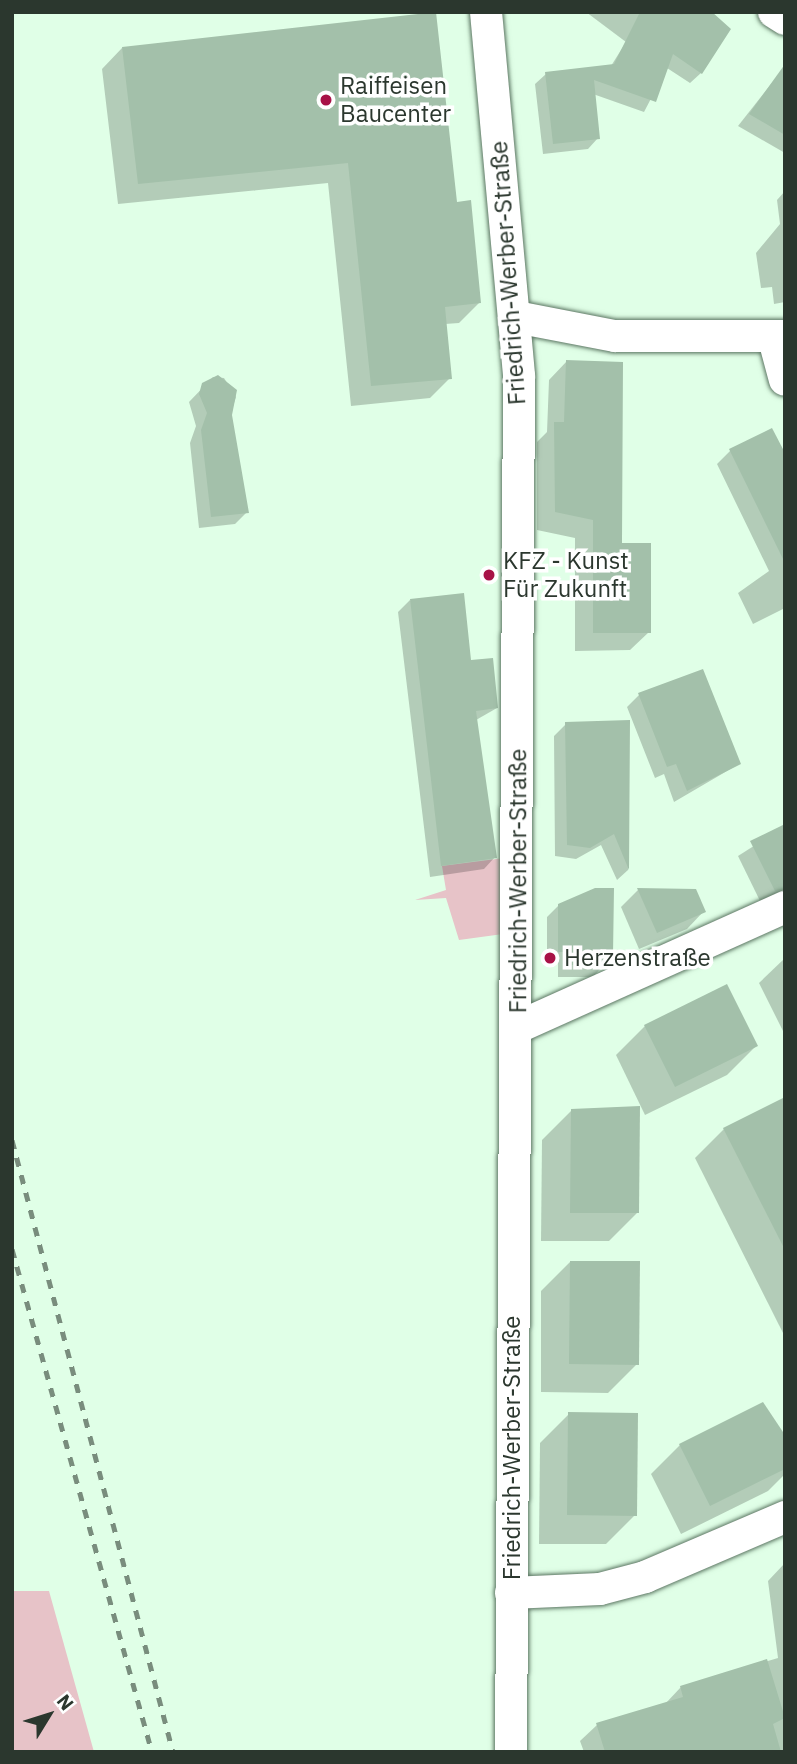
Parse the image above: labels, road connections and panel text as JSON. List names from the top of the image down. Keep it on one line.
{"streets":{"street":["Friedrich-Werber-Straße"]},"places":["Raiffeisen Baucenter","KFZ - Kunst Für Zukunft","Herzenstraße"],"north":"top right"}
